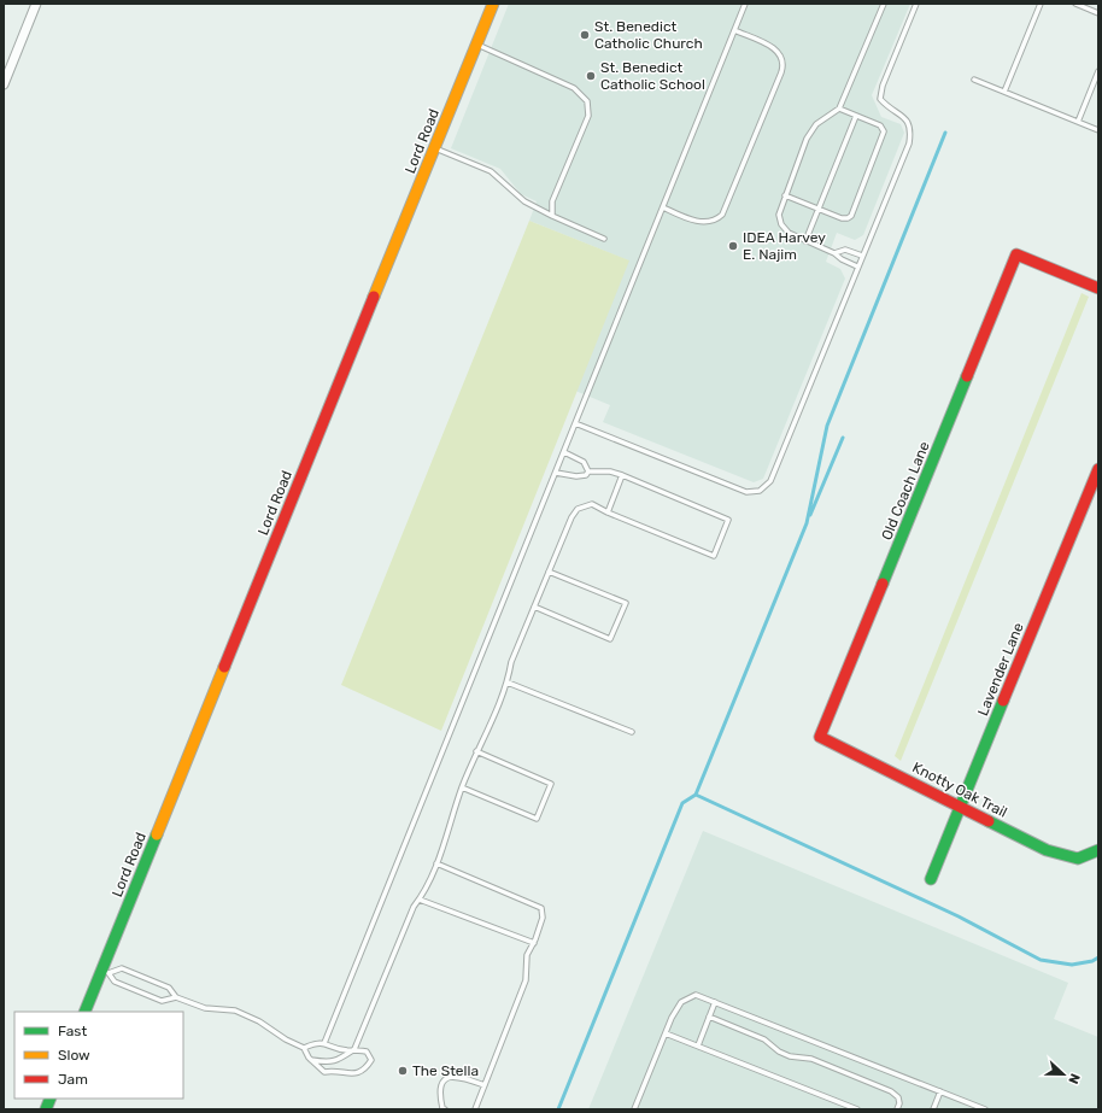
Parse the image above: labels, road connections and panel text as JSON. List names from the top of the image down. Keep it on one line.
{"streets":{"street":["Lord Road","Old Coach Lane","Lavender Lane","Knotty Oak Trail"]},"crossings":[["Old Coach Lane","Knotty Oak Trail"],["Lavender Lane","Knotty Oak Trail"]],"places":["St. Benedict Catholic Church","St. Benedict Catholic School","IDEA Harvey E. Najim","The Stella"],"legend":["Fast","Slow","Jam"],"north":"right"}
